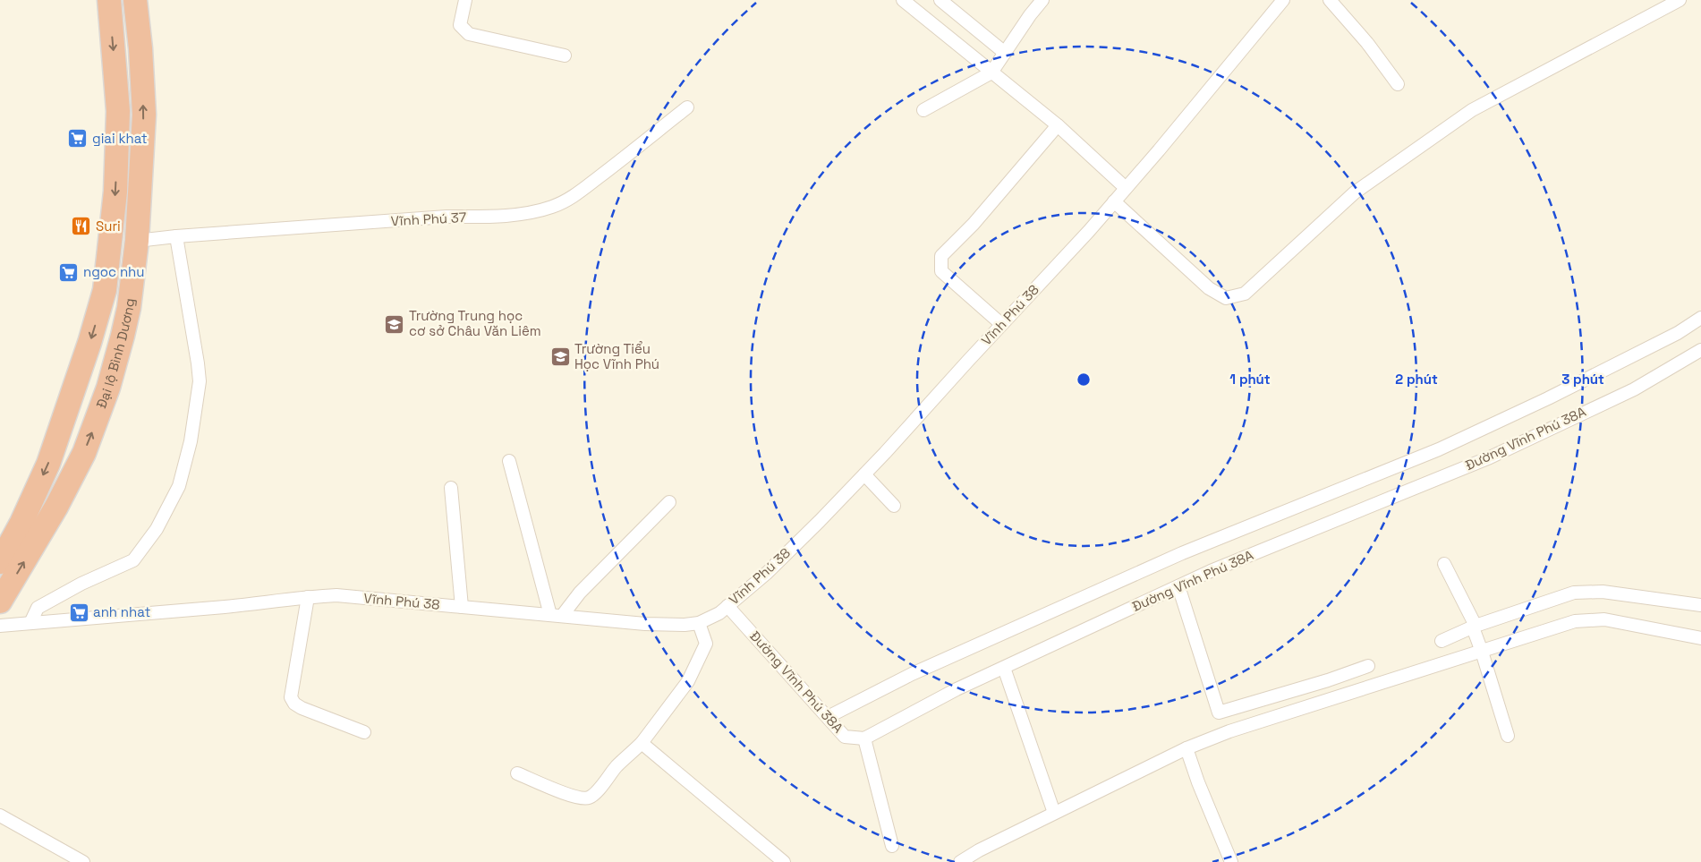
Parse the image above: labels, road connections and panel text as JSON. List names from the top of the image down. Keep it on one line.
{"streets":{"highway":["Đại lộ Bình Dương"],"street":["Vĩnh Phú 37","Vĩnh Phú 38","Đường Vĩnh Phú 38A"]},"crossings":[["Vĩnh Phú 37","Đại lộ Bình Dương"],["Vĩnh Phú 38","Đường Vĩnh Phú 38A"]],"places":{"supermarket":["giai khat","ngoc nhu","anh nhat"],"restaurant":["Suri"],"school or university":["Trường Trung học cơ sở Châu Văn Liêm","Trường Tiểu Học Vĩnh Phú"]},"rings":["1 phút","2 phút","3 phút"]}
